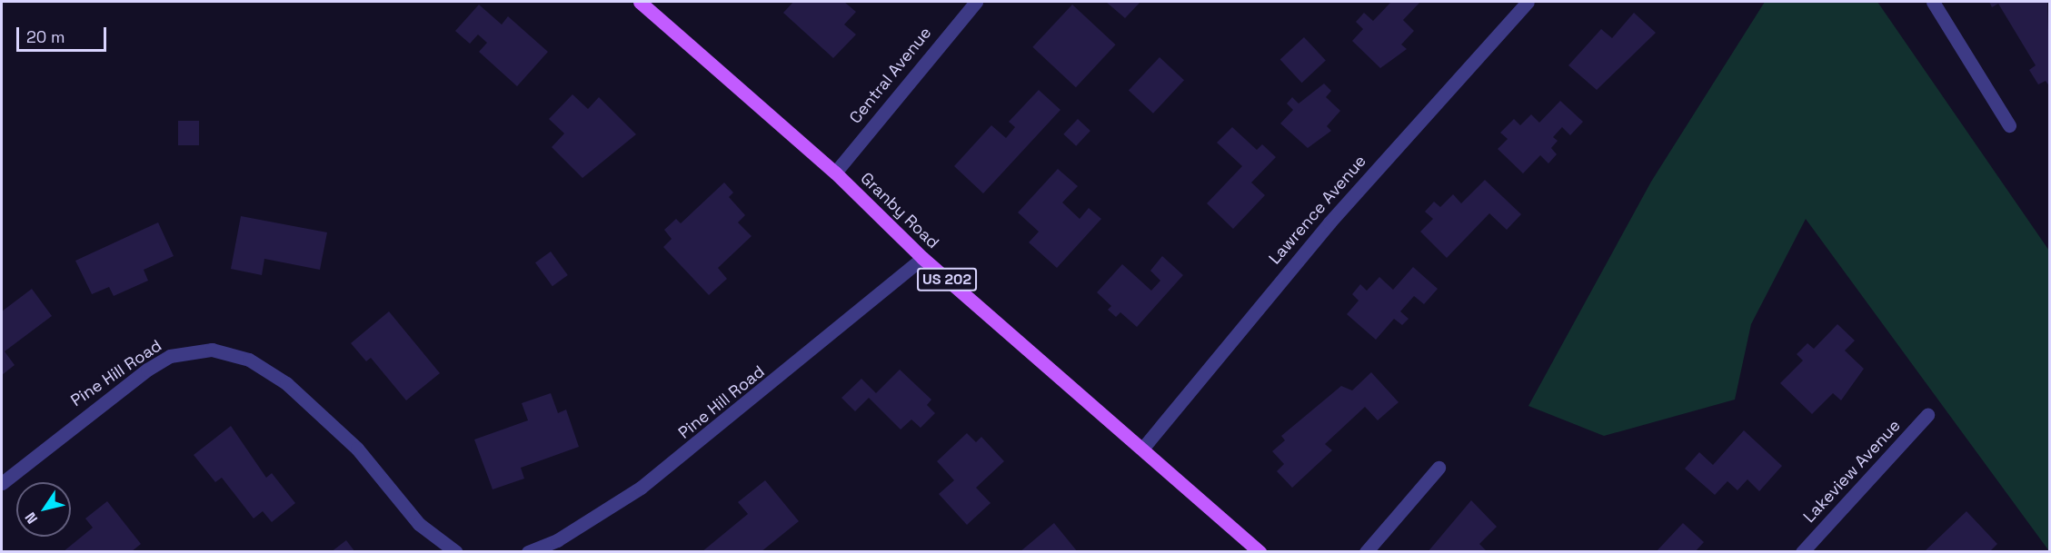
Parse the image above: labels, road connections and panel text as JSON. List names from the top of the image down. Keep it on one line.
{"streets":{"main road":["Granby Road","US 202"],"street":["Central Avenue","Lawrence Avenue","Pine Hill Road","Lakeview Avenue"]},"crossings":[["Central Avenue","Granby Road"],["Lawrence Avenue","Granby Road"],["Granby Road","Pine Hill Road"]],"scale_bar":"20 m","north":"bottom left"}
